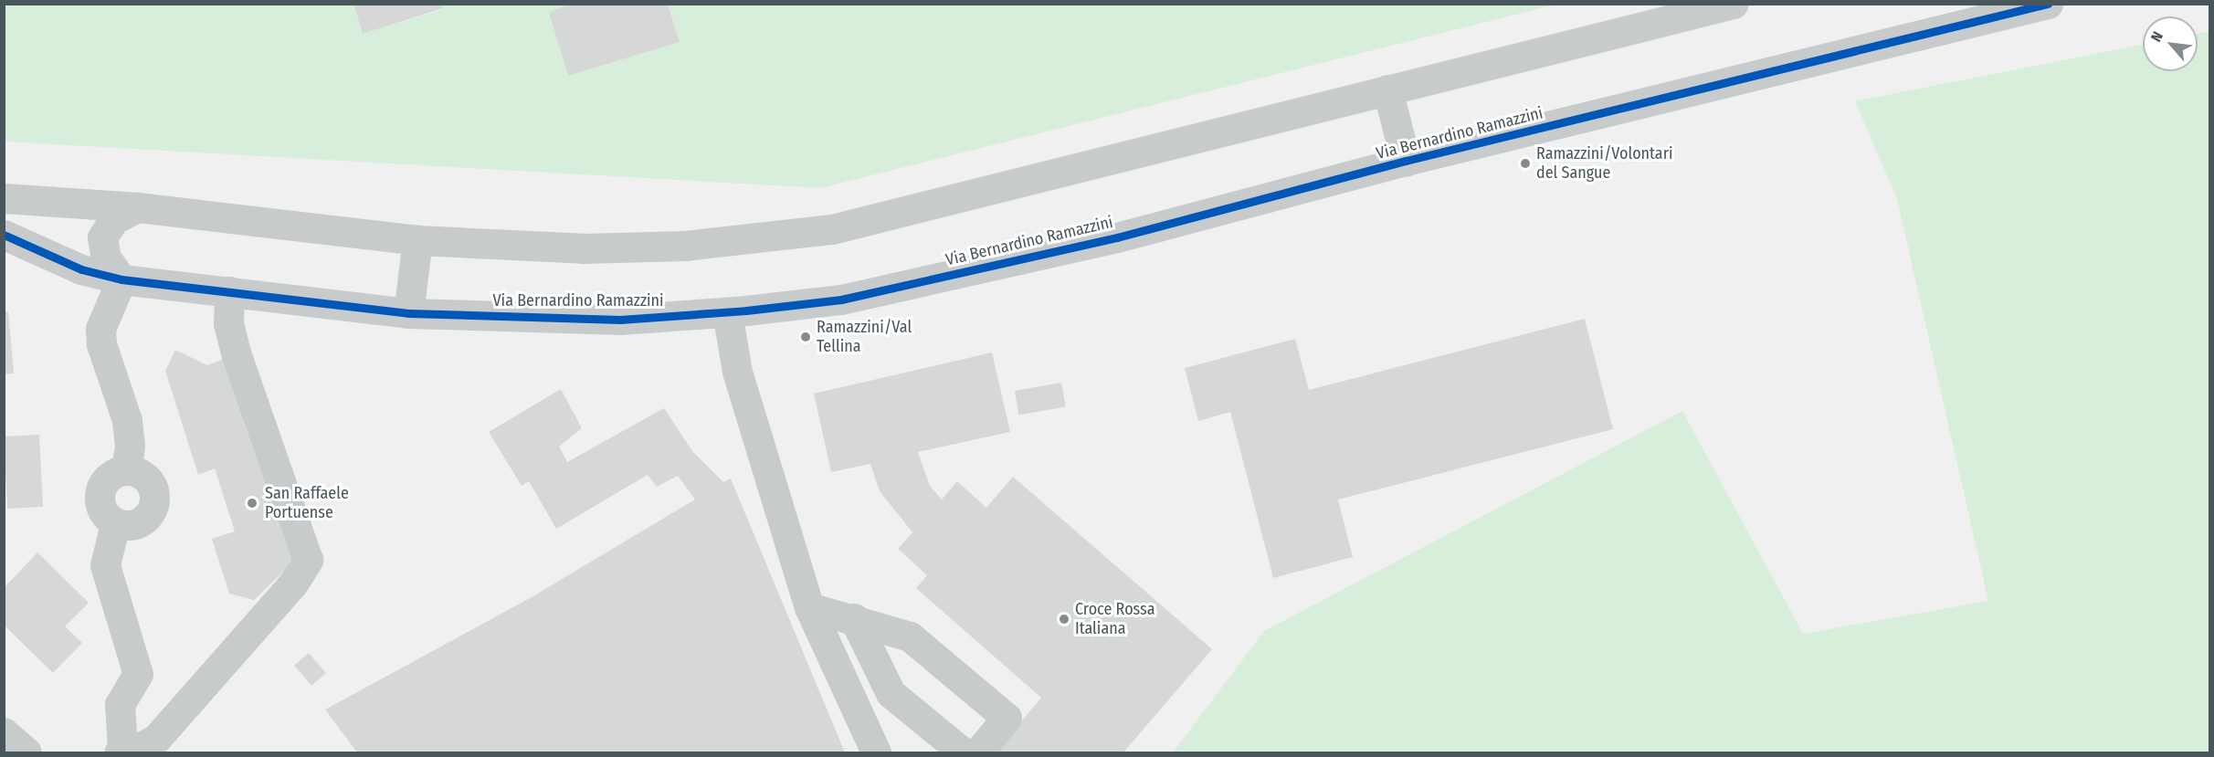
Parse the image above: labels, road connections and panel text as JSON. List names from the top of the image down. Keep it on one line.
{"streets":{"street":["Via Bernardino Ramazzini"]},"places":["Ramazzini/Volontari del Sangue","Ramazzini/Val Tellina","San Raffaele Portuense","Croce Rossa Italiana"],"north":"top left"}
